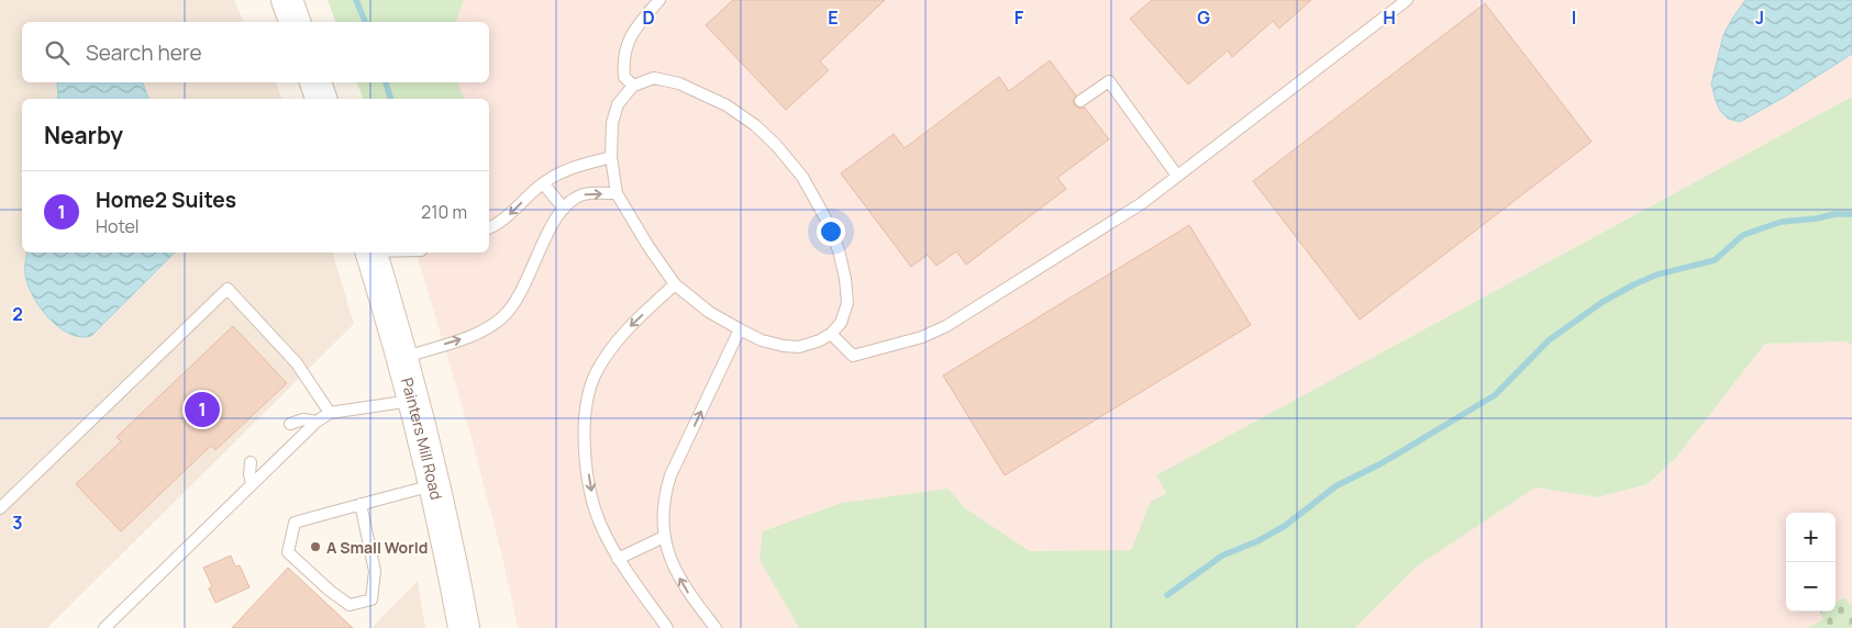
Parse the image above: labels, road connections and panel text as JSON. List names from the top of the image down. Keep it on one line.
{"streets":{"main road":["Painters Mill Road"]},"places":["A Small World"],"page":{"search":"Search here","heading":"Nearby","list":[{"mark":"1","name":"Home2 Suites","note":"Hotel","value":"210 m"}],"pins":"1","map_buttons":["+","−"]},"grid":{"columns":["D","E","F","G","H","I","J"],"rows":["2","3"]}}
